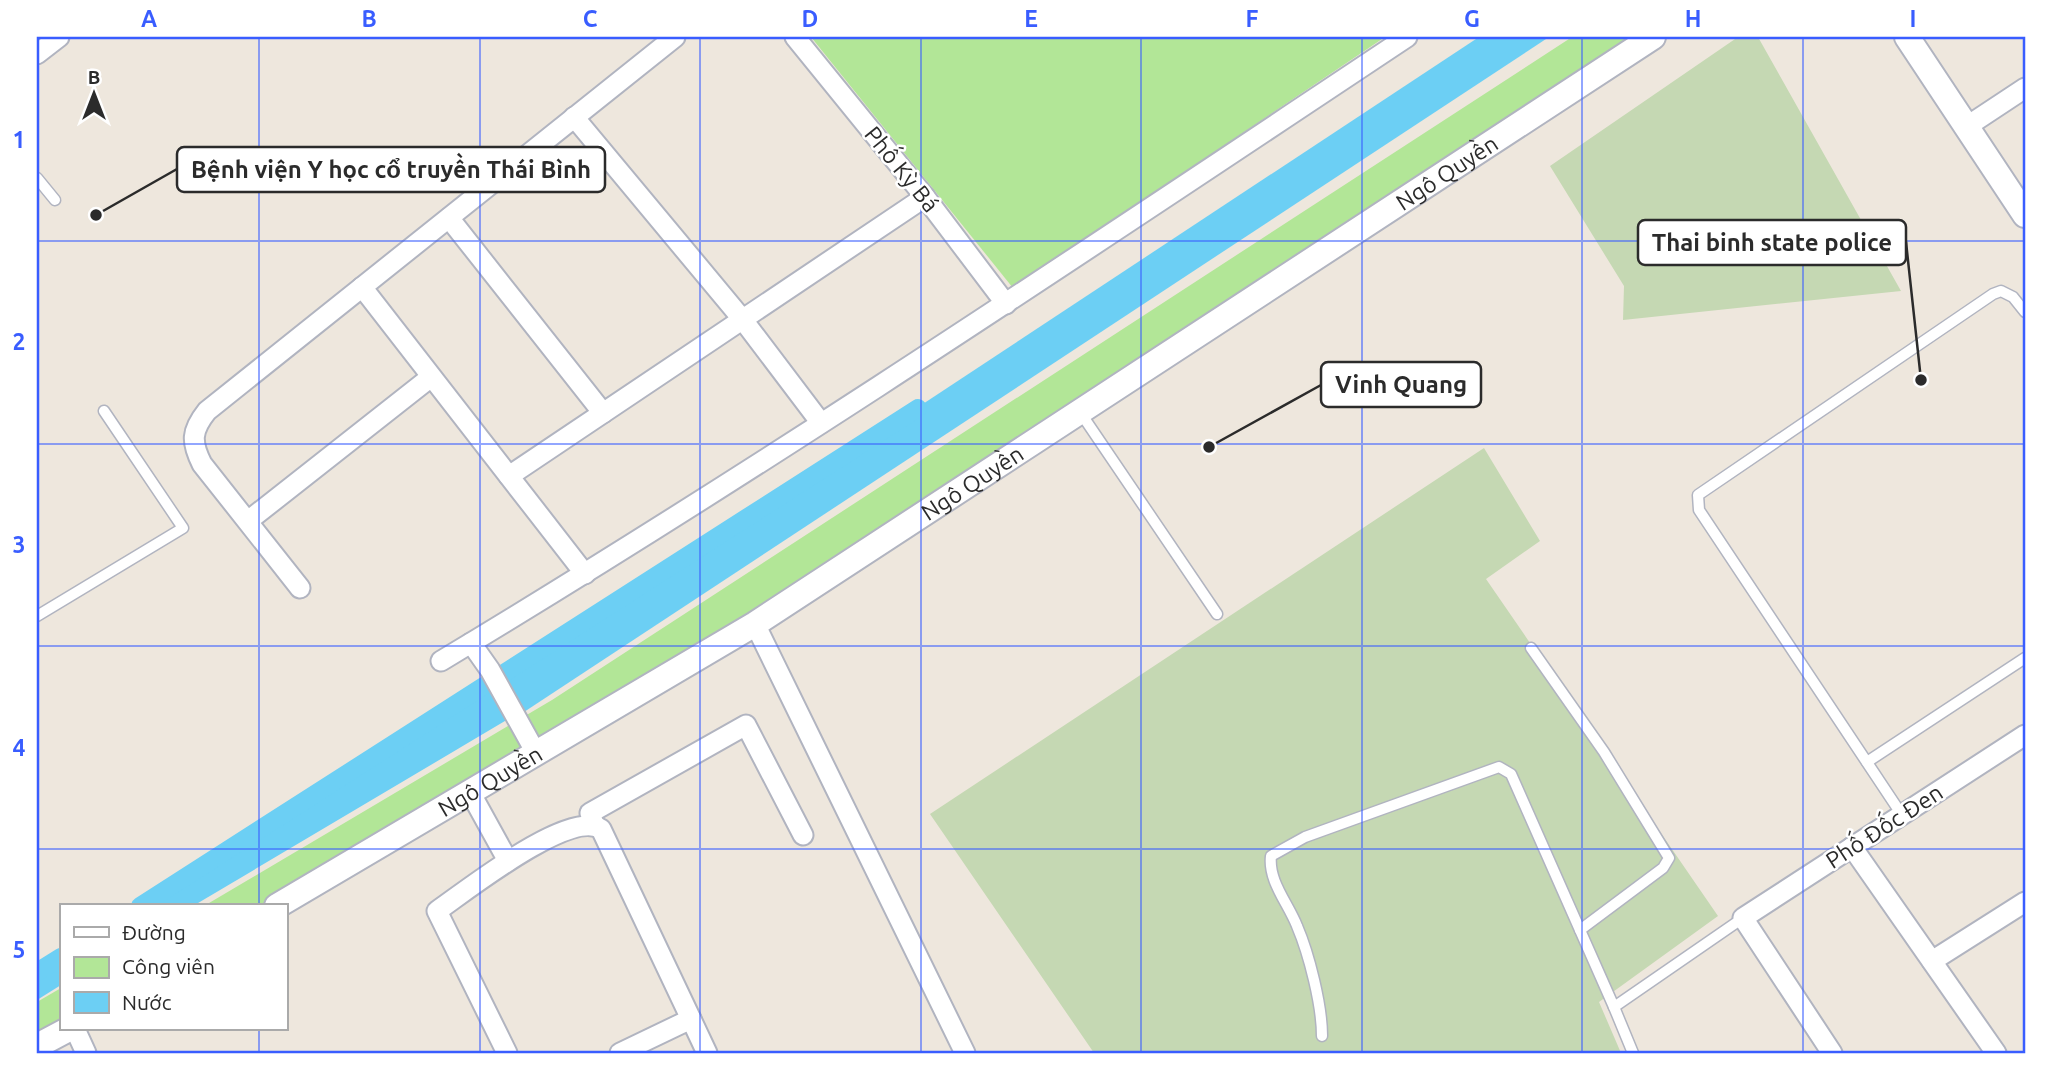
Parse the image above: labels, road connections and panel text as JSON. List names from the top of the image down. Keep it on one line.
{"streets":{"street":["Phố Kỳ Bá","Ngô Quyền","Phố Đốc Đen"]},"places":["Bệnh viện Y học cổ truyền Thái Bình","Thai binh state police","Vinh Quang"],"legend":["Đường","Công viên","Nước"],"north":"top","grid":{"columns":["A","B","C","D","E","F","G","H","I"],"rows":["1","2","3","4","5"]}}
